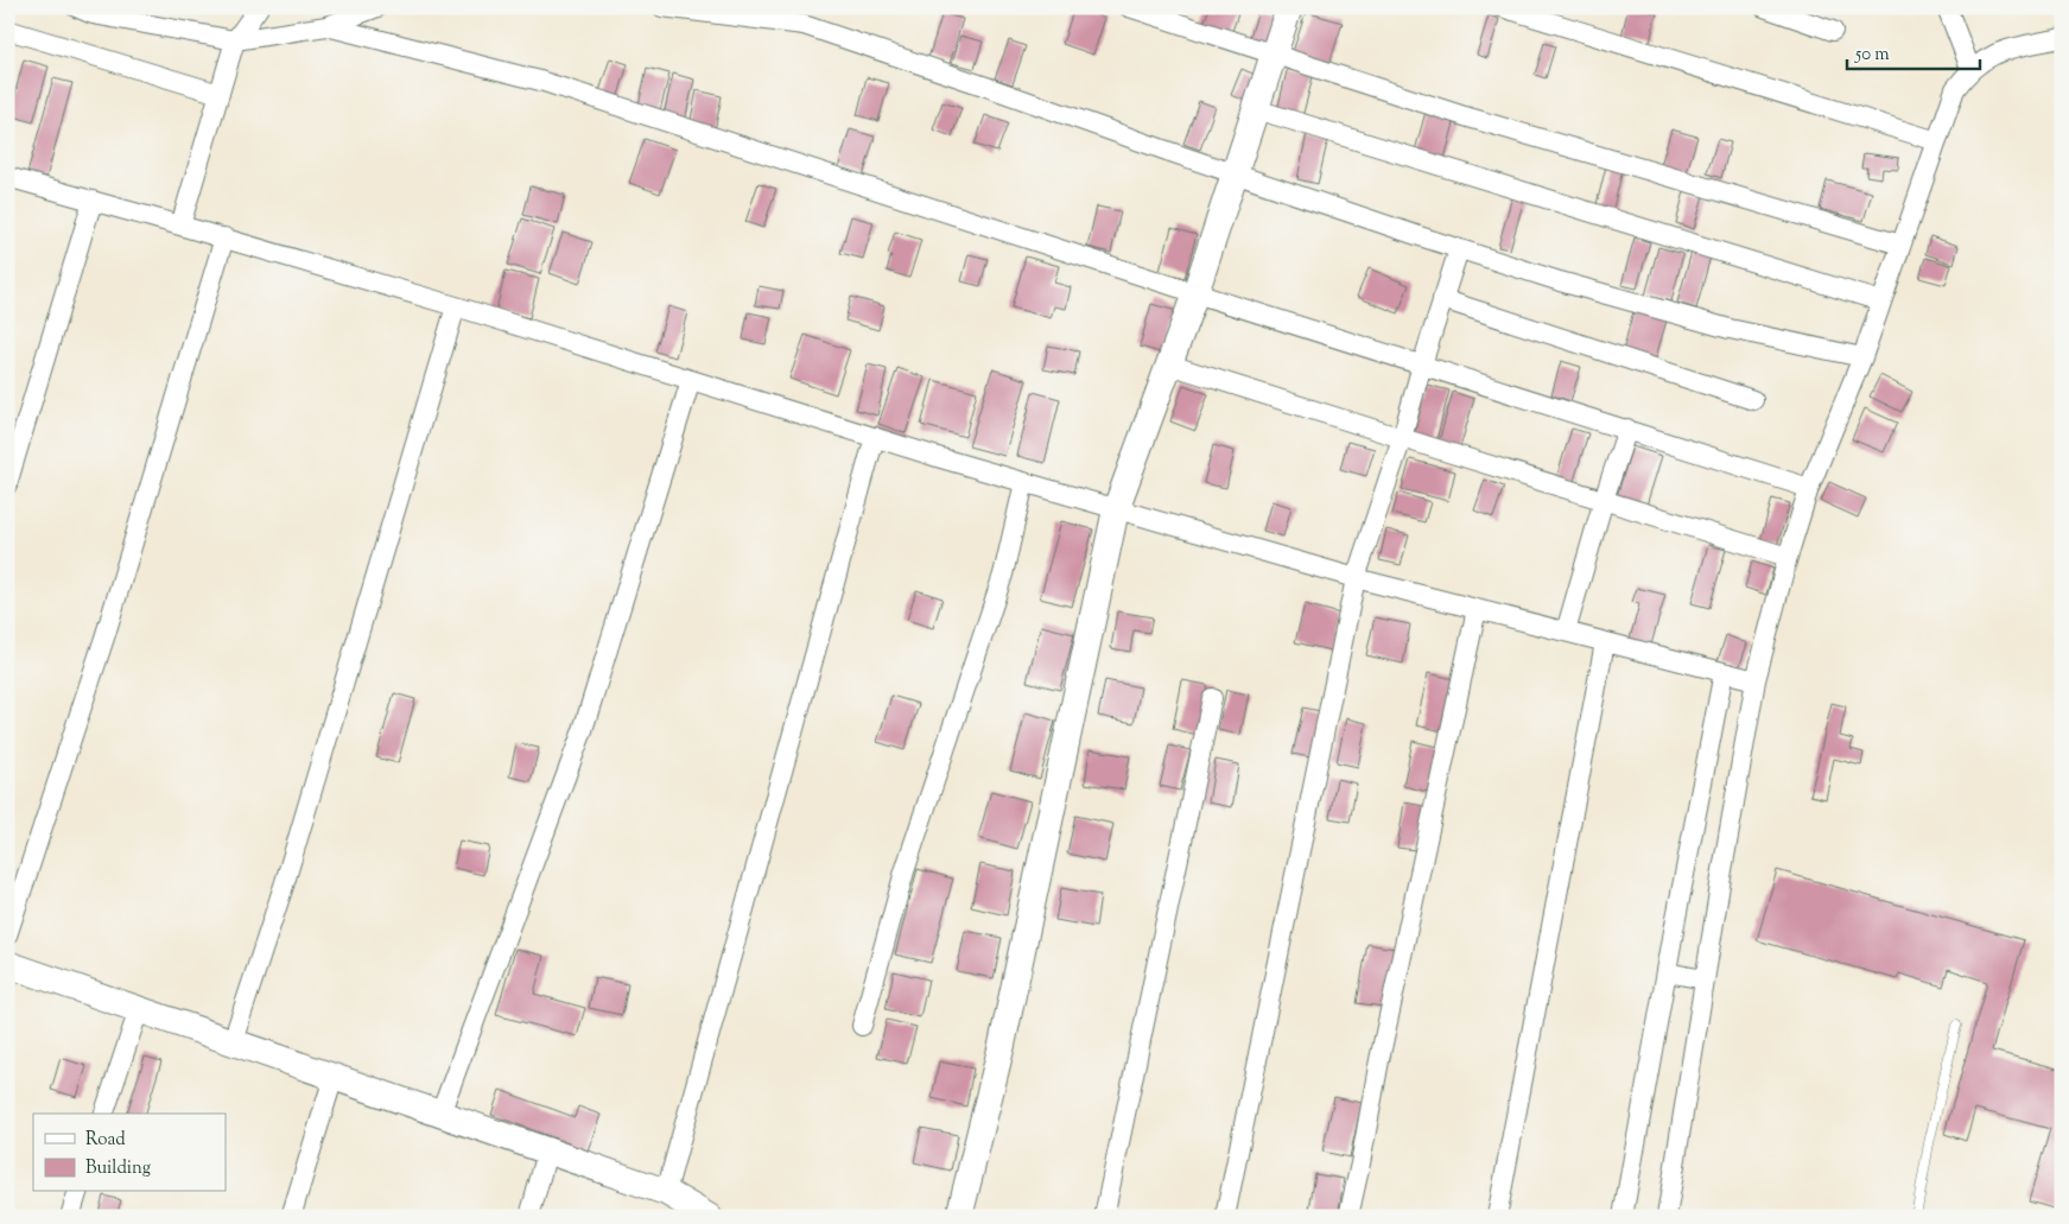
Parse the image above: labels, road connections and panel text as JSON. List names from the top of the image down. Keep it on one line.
{"legend":["Road","Building"],"scale_bar":"50 m"}
